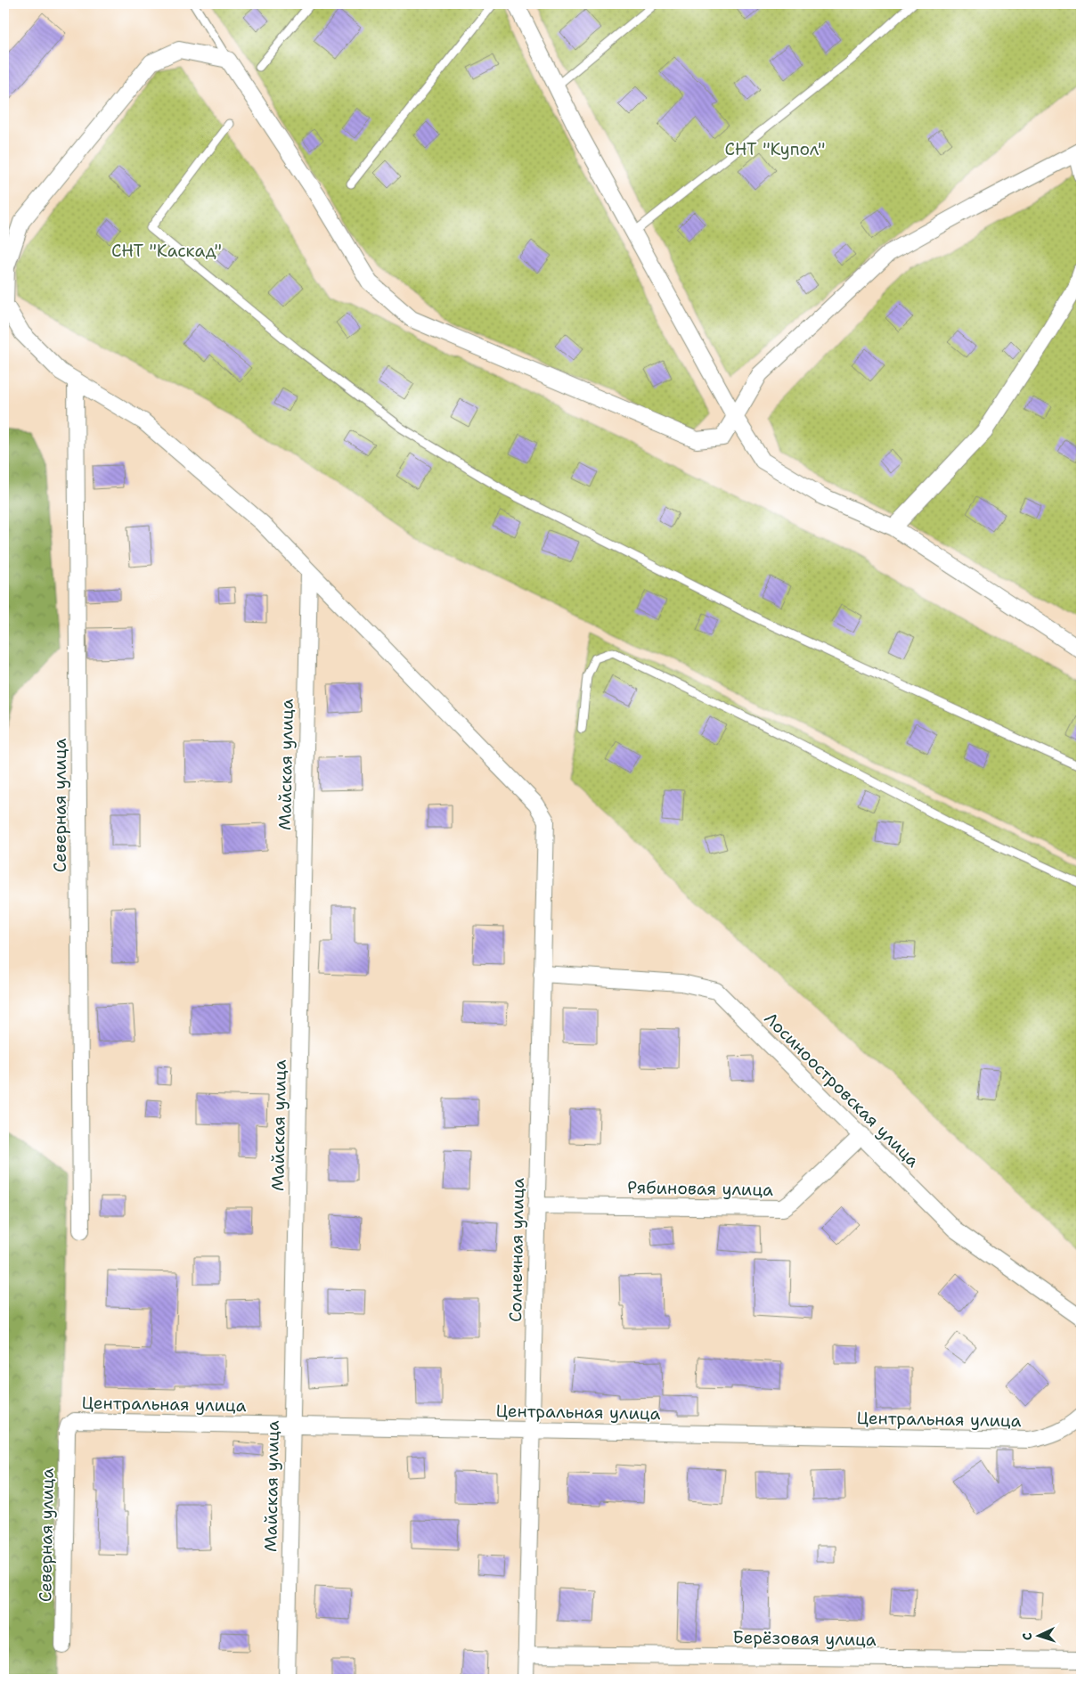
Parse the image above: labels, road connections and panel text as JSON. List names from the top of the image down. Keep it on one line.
{"streets":{"street":["Майская улица","Северная улица","Лосиноостровская улица","Рябиновая улица","Солнечная улица","Центральная улица","Берёзовая улица"]},"crossings":[["Майская улица","Солнечная улица"],["Майская улица","Центральная улица"],["Северная улица","Центральная улица"],["Лосиноостровская улица","Рябиновая улица"],["Лосиноостровская улица","Солнечная улица"],["Рябиновая улица","Солнечная улица"],["Солнечная улица","Центральная улица"],["Солнечная улица","Берёзовая улица"]],"parks":["СНТ \"Купол\"","СНТ \"Каскад\""],"north":"left"}
